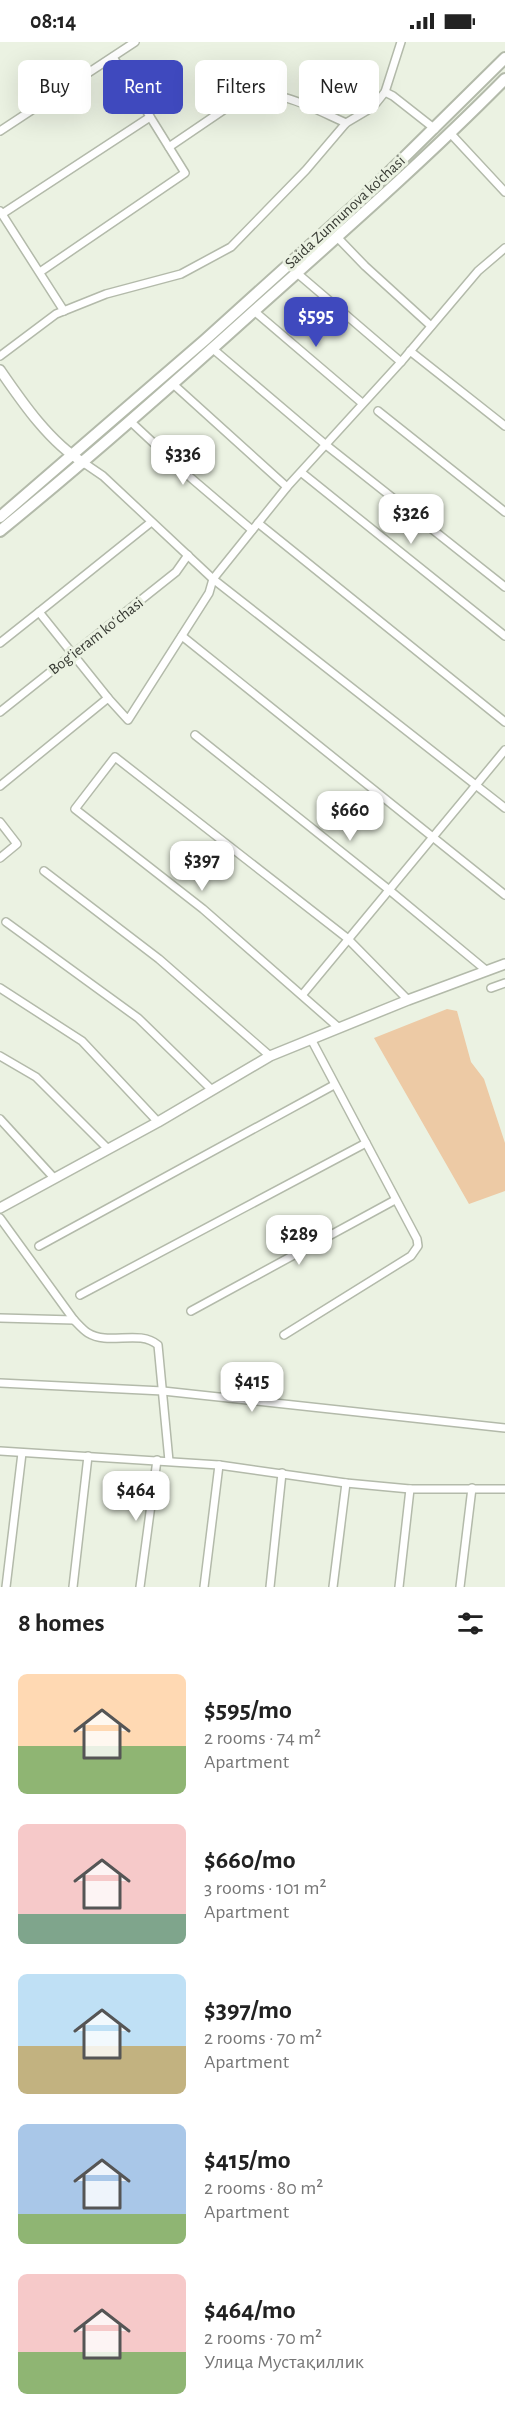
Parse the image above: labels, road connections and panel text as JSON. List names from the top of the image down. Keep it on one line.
{"streets":{"main road":["Saida Zunnunova ko'chasi"],"street":["Bogʻieram koʻchasi"]},"page":{"status":"08:14","chip":["Buy","Rent","Filters","New"],"price":["$595","$336","$326","$660","$397","$289","$415","$464"],"heading":"8 homes","list":[{"name":"$595/mo","note":"2 rooms · 74 m² · Apartment"},{"name":"$660/mo","note":"3 rooms · 101 m² · Apartment"},{"name":"$397/mo","note":"2 rooms · 70 m² · Apartment"},{"name":"$415/mo","note":"2 rooms · 80 m² · Apartment"},{"name":"$464/mo","note":"2 rooms · 70 m² · Улица Мустақиллик"}]}}
